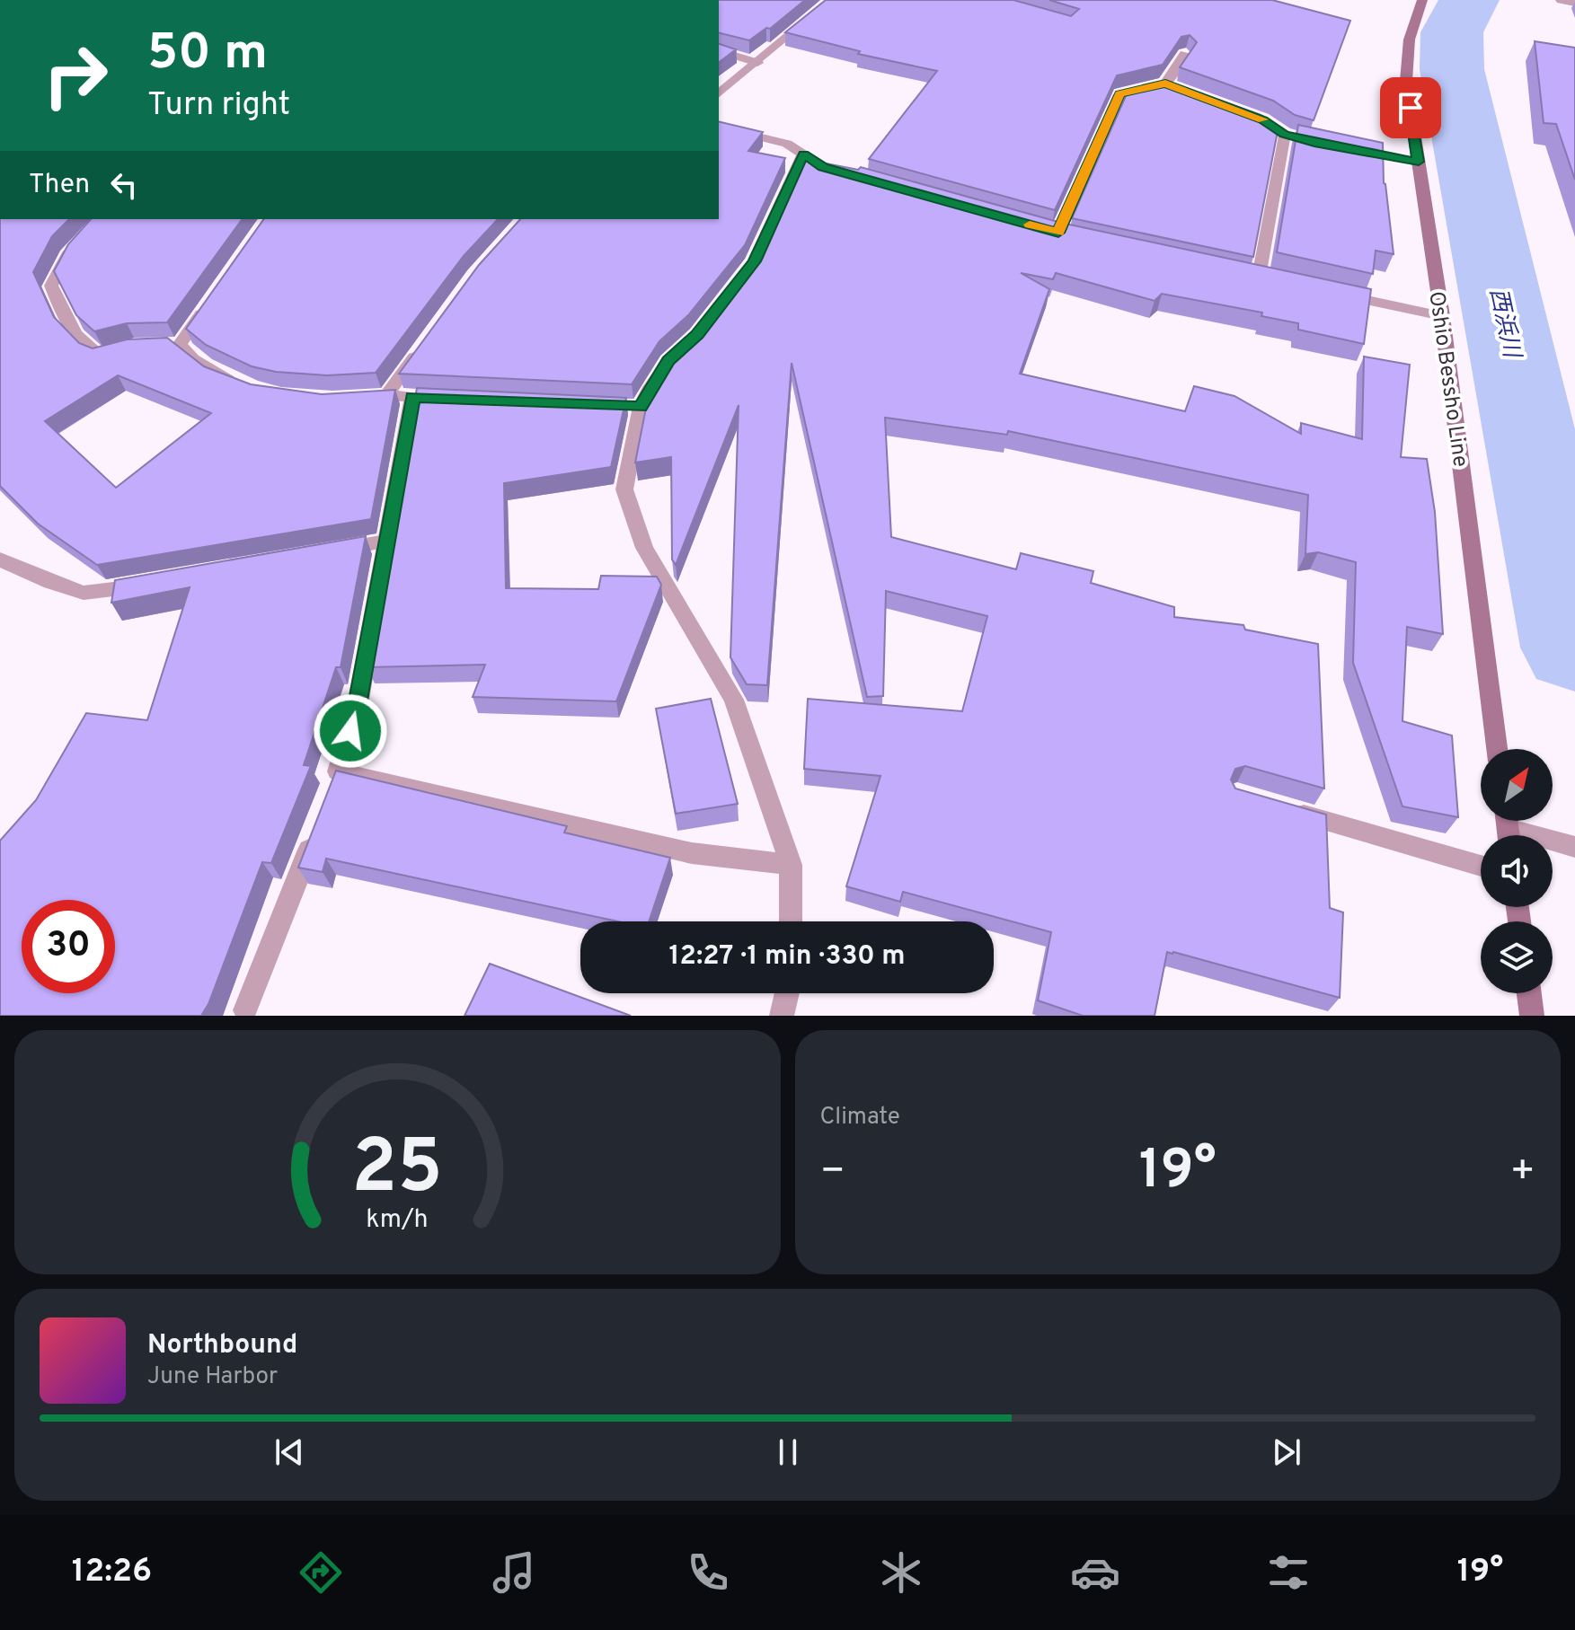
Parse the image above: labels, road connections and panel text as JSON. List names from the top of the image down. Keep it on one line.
{"streets":{"main road":["Oshio Bessho Line"]},"water":["西浜川"],"north":"top right","page":{"turn":["50 m","Turn right"],"then":"Then","limit":"30","trip":"12:27 · 1 min · 330 m","tile":"Climate","heat":["−","19°","+"],"song":["Northbound","June Harbor"],"tabs":["12:26","19°"],"gauge":["25","km/h"]}}
